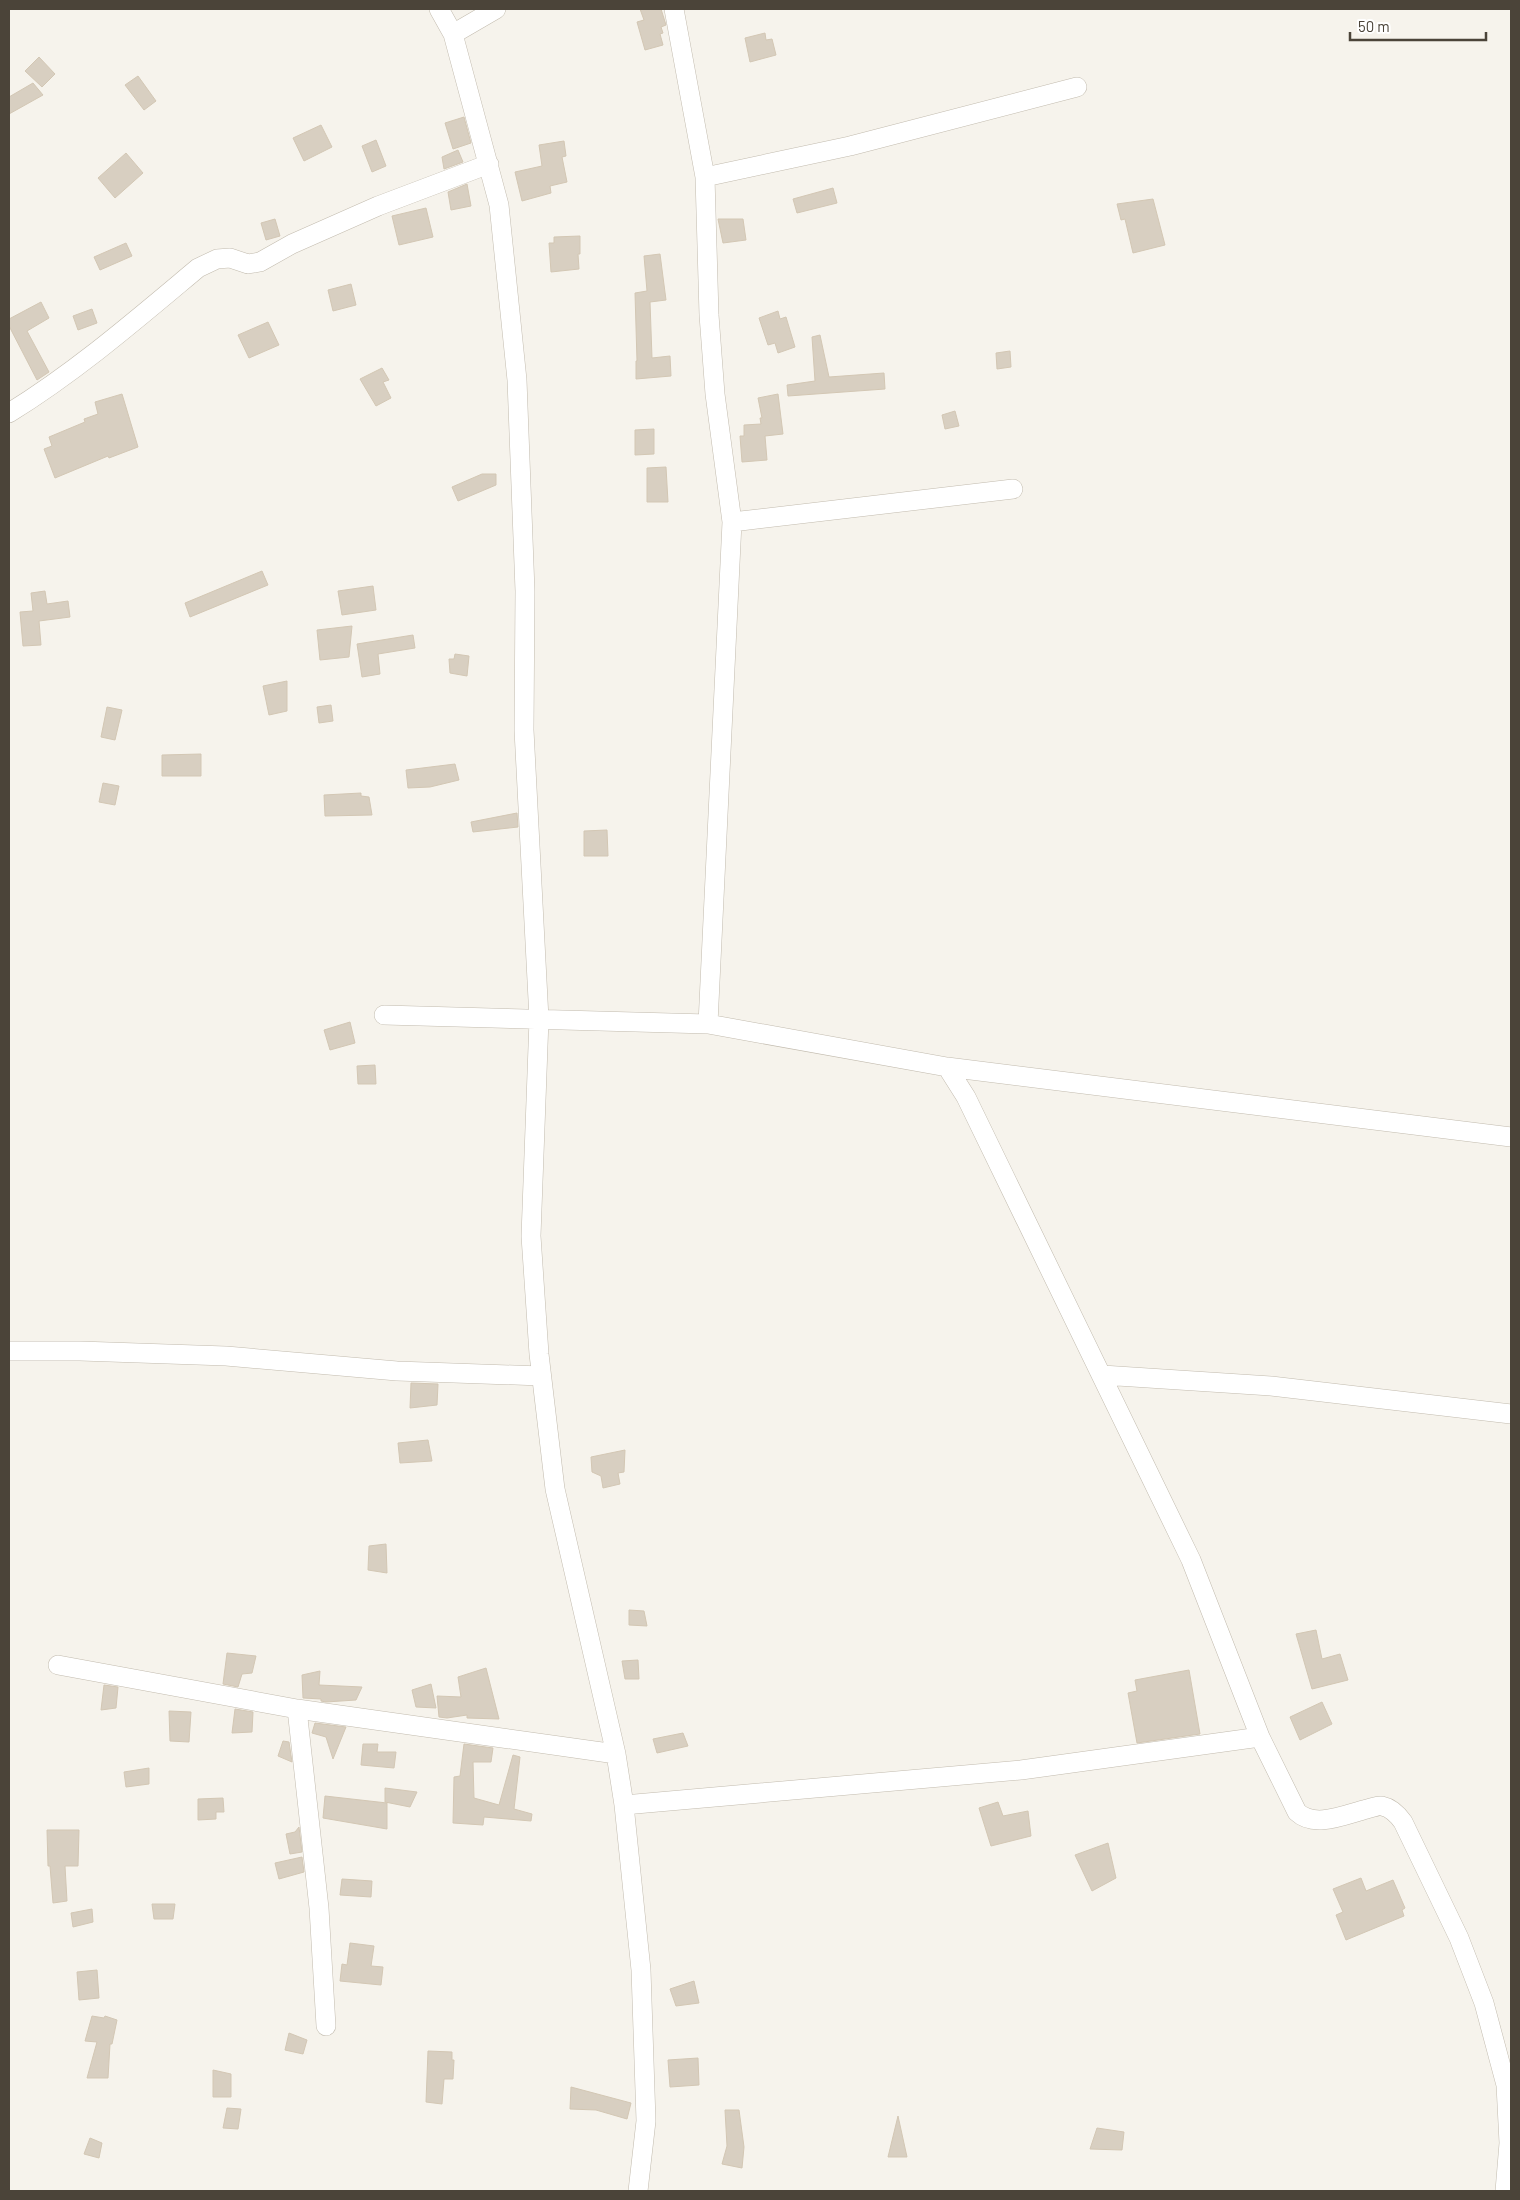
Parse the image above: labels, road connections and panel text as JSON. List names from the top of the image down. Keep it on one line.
{"scale_bar":"50 m"}
